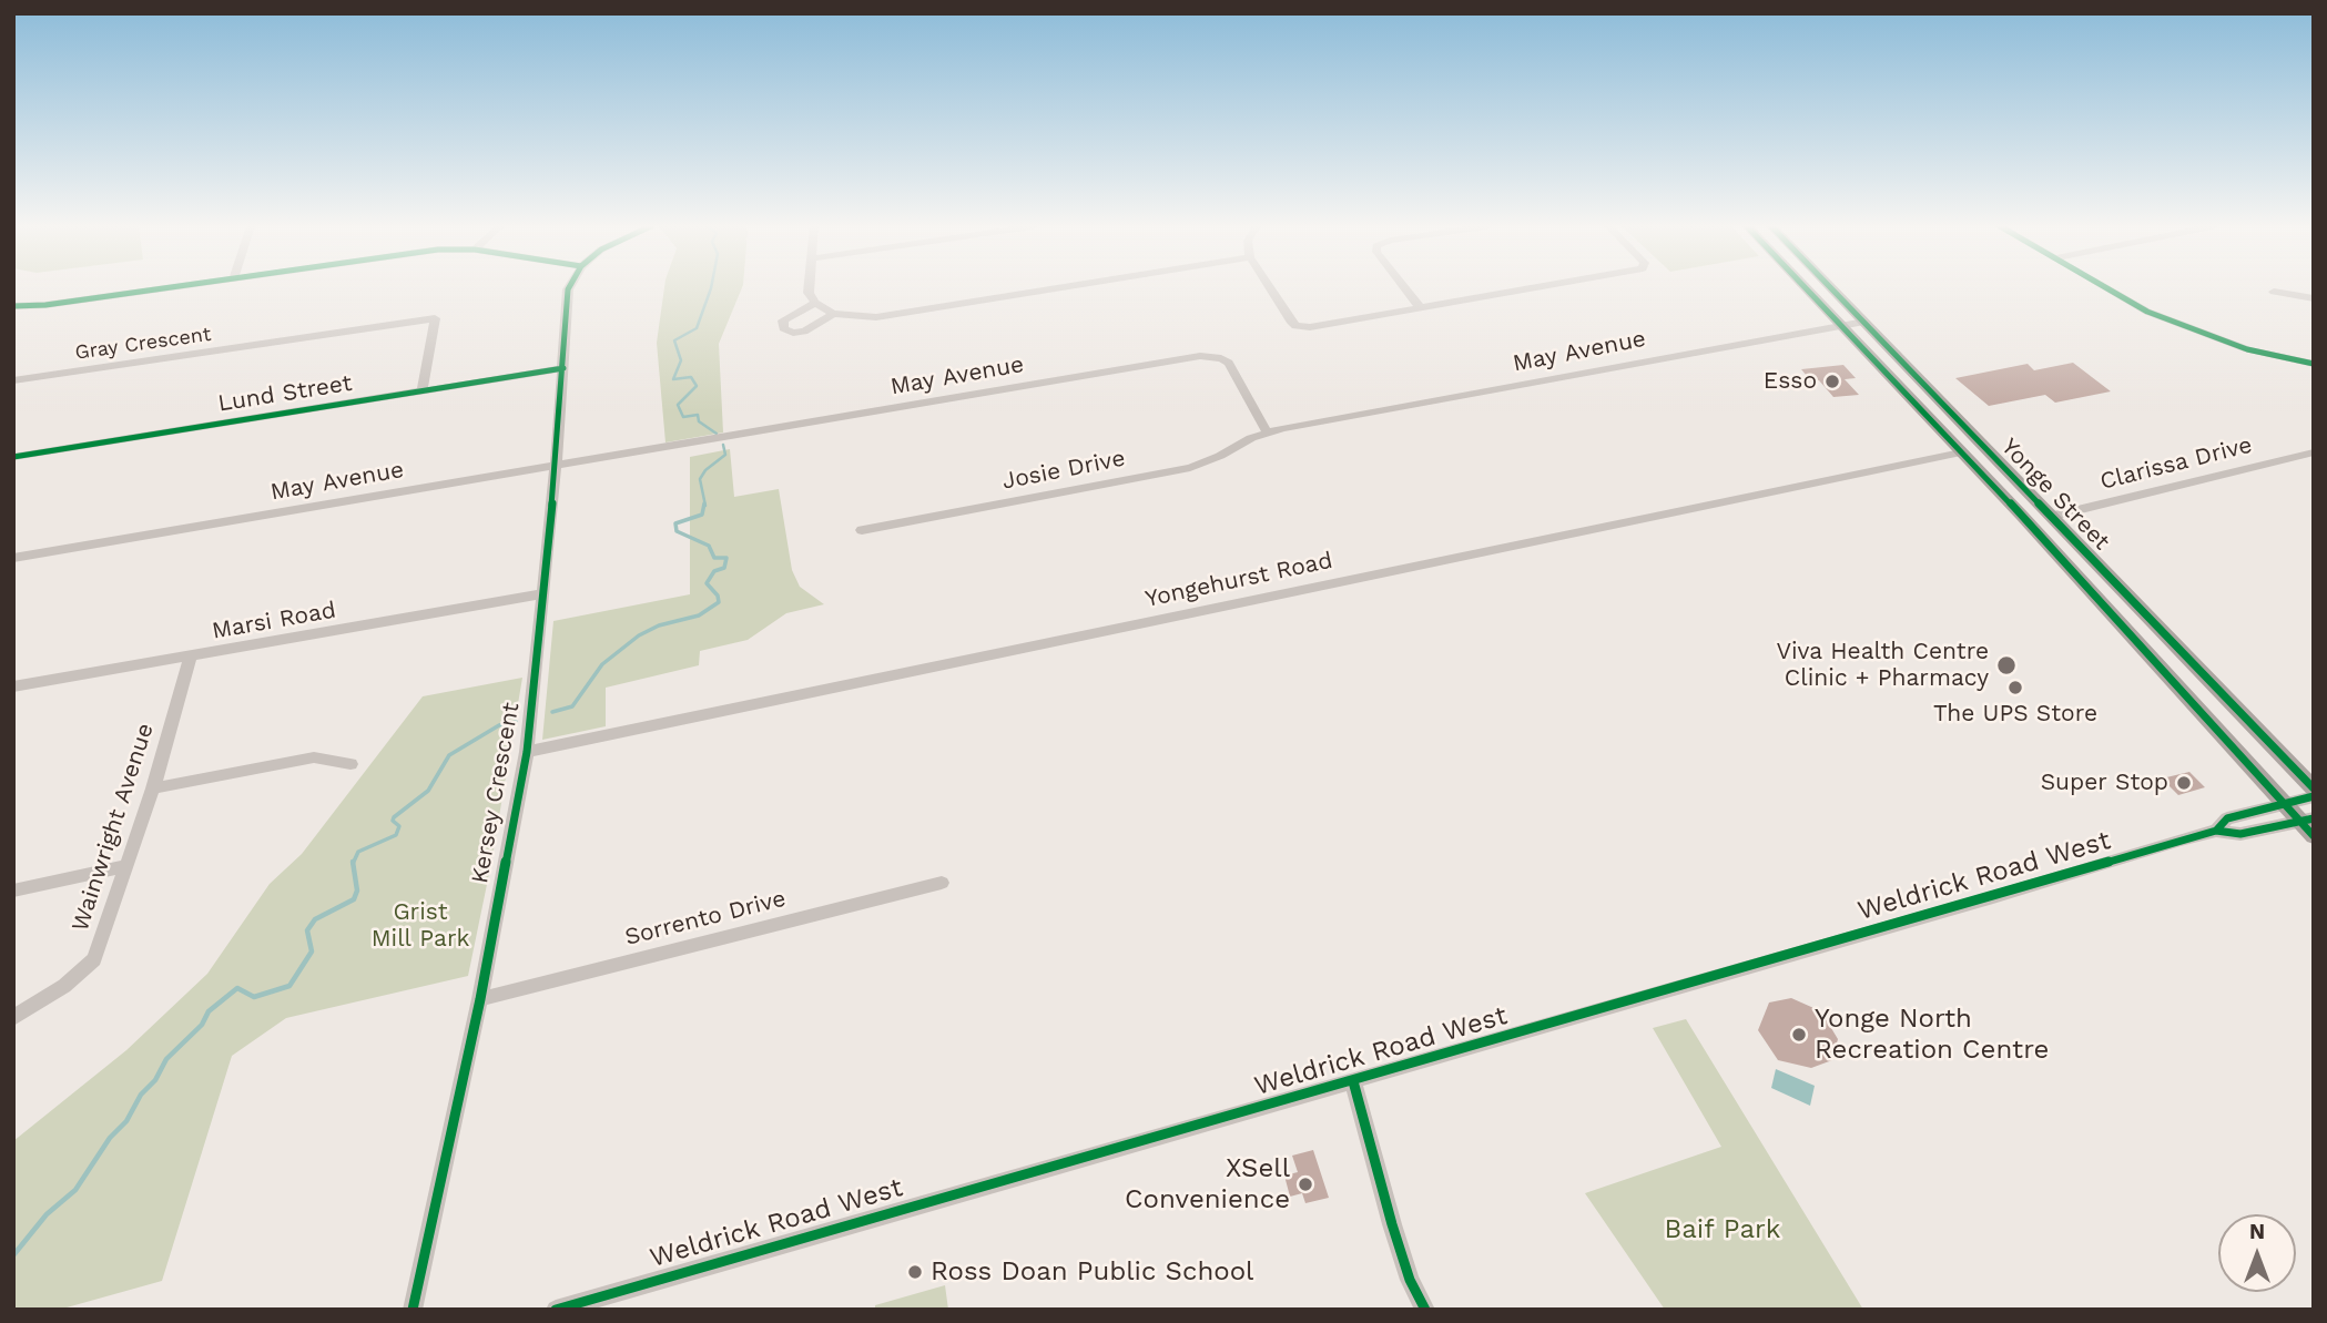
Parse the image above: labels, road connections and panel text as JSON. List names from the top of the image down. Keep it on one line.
{"streets":{"main road":["Yonge Street"],"street":["Gray Crescent","May Avenue","Lund Street","Clarissa Drive","Josie Drive","Yongehurst Road","Marsi Road","Kersey Crescent","Wainwright Avenue","Weldrick Road West","Sorrento Drive"]},"crossings":[["Gray Crescent","Lund Street"],["May Avenue","Josie Drive"],["May Avenue","Yonge Street"],["May Avenue","Kersey Crescent"],["Lund Street","Kersey Crescent"],["Clarissa Drive","Yonge Street"],["Yonge Street","Yongehurst Road"],["Yonge Street","Weldrick Road West"],["Yongehurst Road","Kersey Crescent"],["Marsi Road","Kersey Crescent"],["Marsi Road","Wainwright Avenue"],["Kersey Crescent","Sorrento Drive"]],"parks":["Grist Mill Park","Baif Park"],"places":["Esso","Viva Health Centre Clinic + Pharmacy","The UPS Store","Super Stop","Yonge North Recreation Centre","XSell Convenience","Ross Doan Public School"],"north":"top"}
